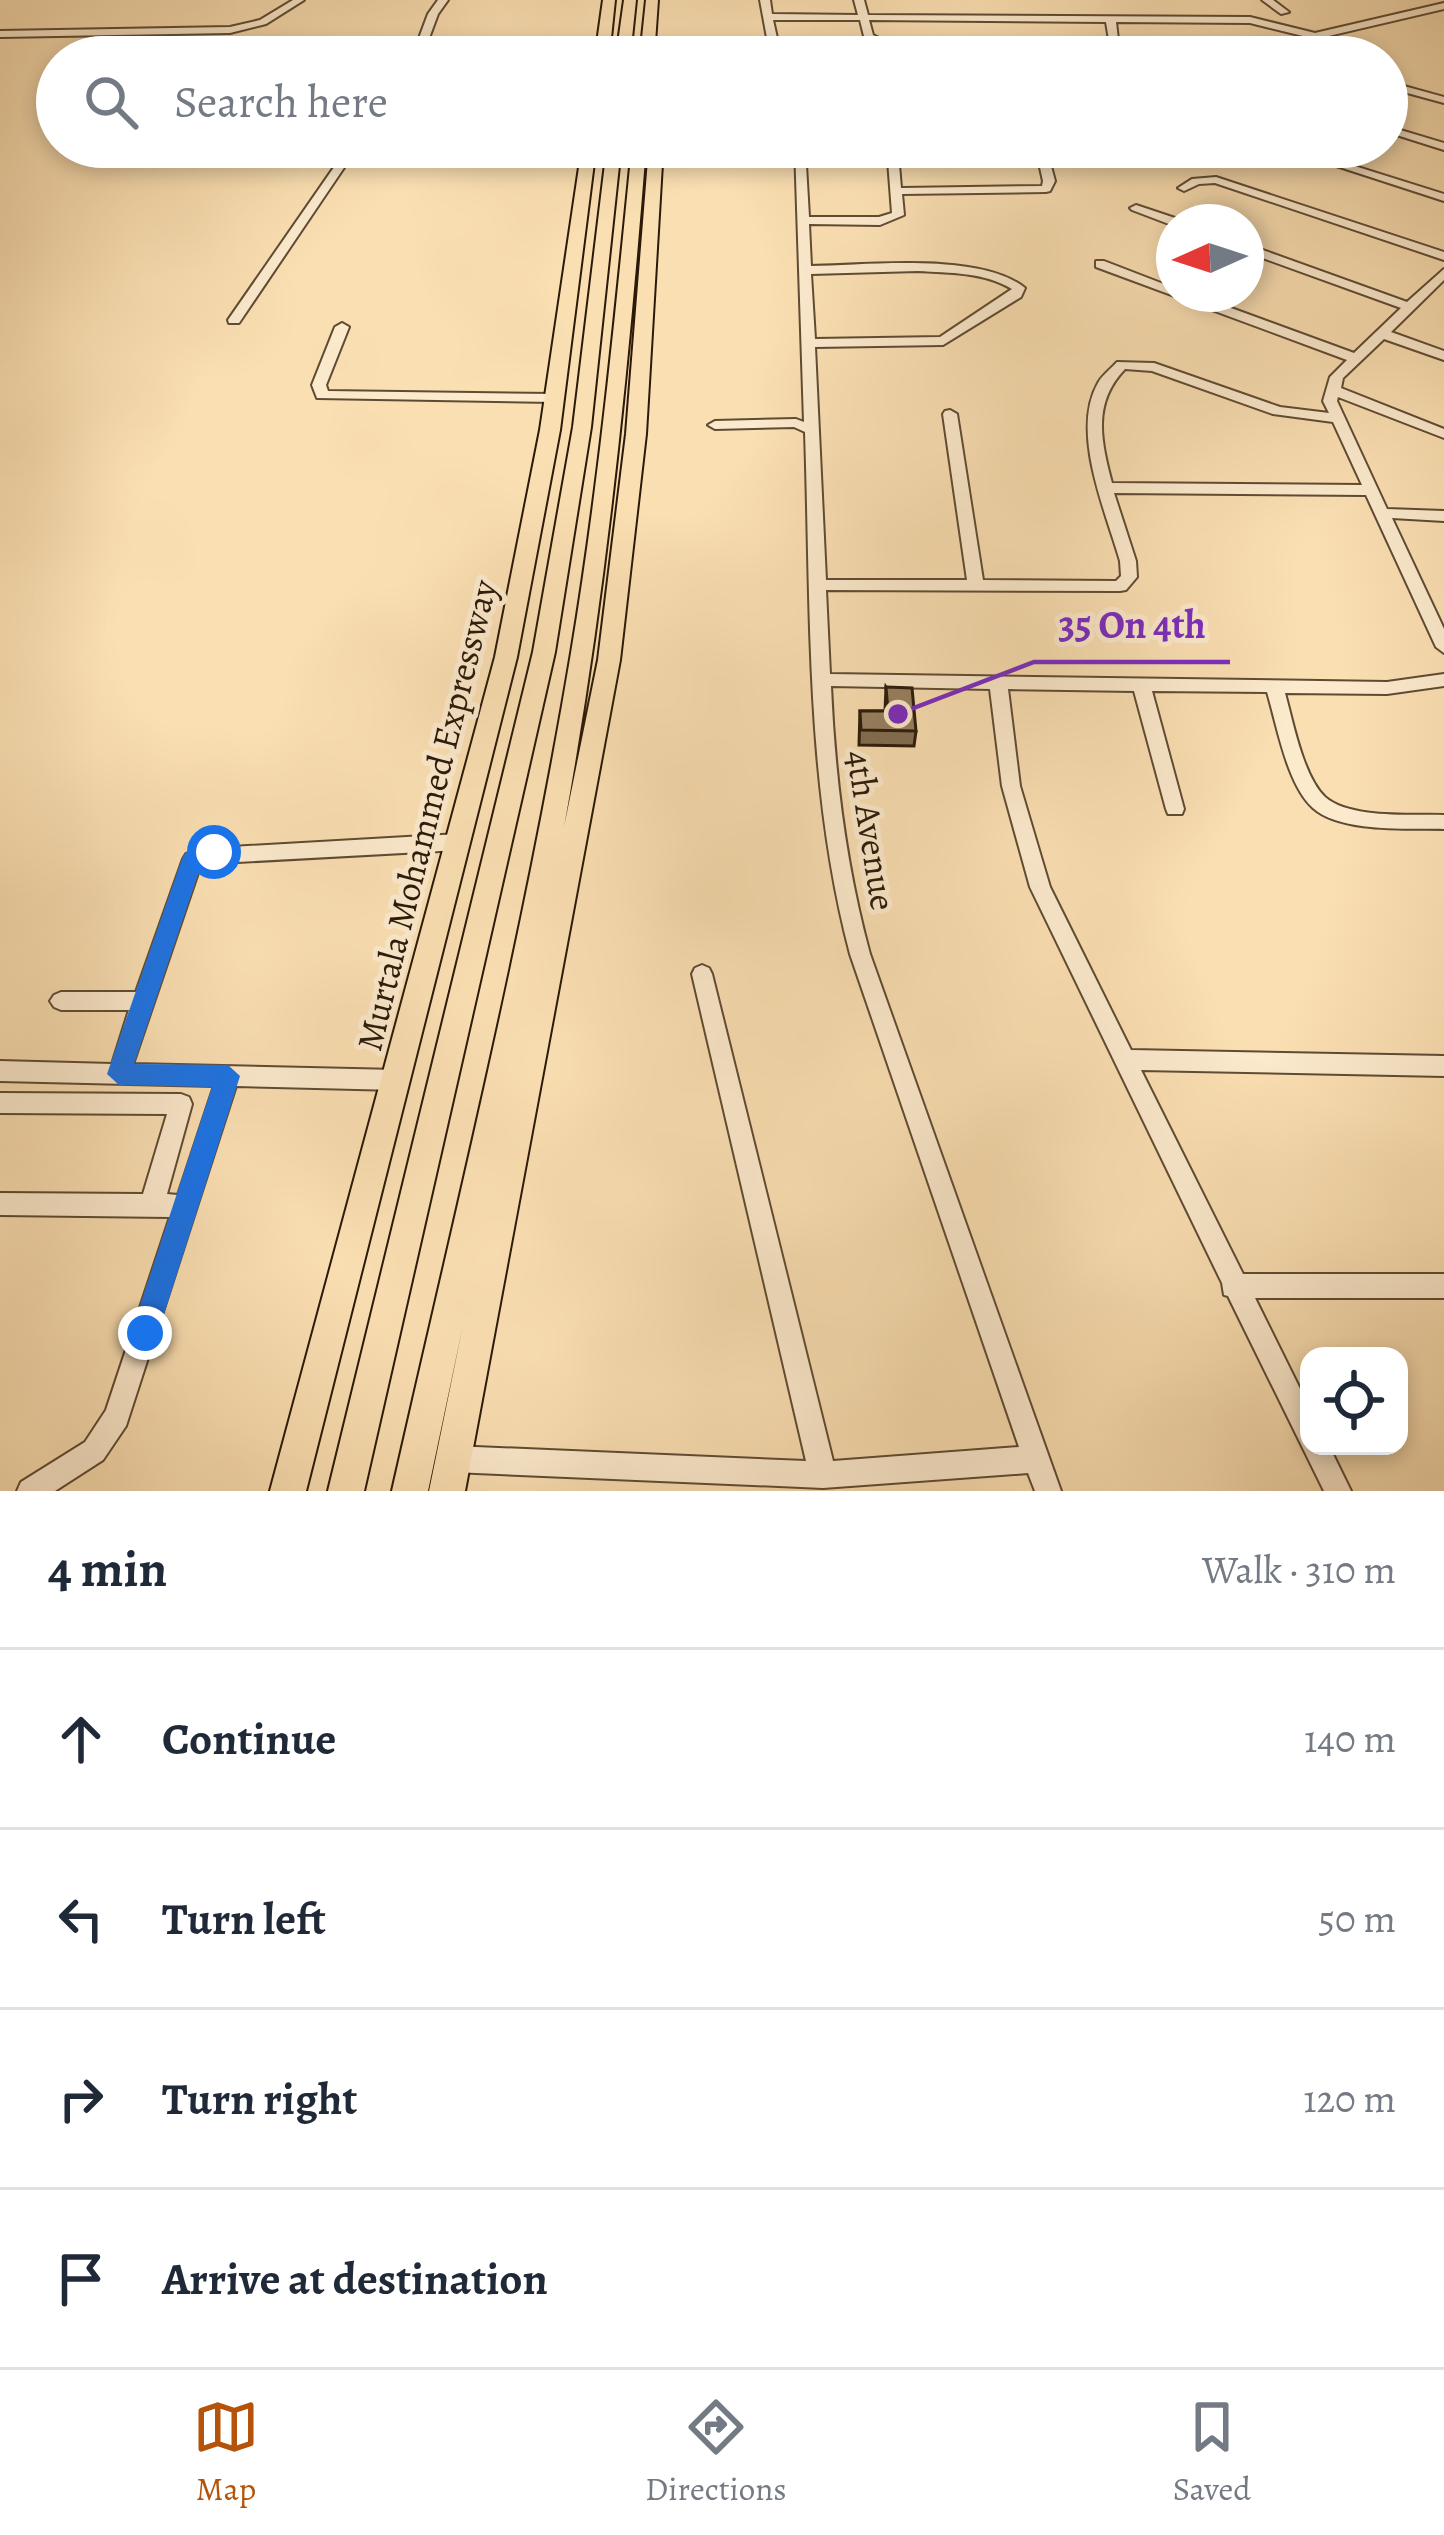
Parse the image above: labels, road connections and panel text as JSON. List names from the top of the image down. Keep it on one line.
{"streets":{"highway":["Murtala Mohammed Expressway"],"street":["4th Avenue"]},"places":["35 On 4th"],"north":"left","page":{"search":"Search here","heading":["4 min","Walk · 310 m"],"list":[["Continue","140 m"],["Turn left","50 m"],["Turn right","120 m"],"Arrive at destination"],"nav":["Map","Directions","Saved"]}}
